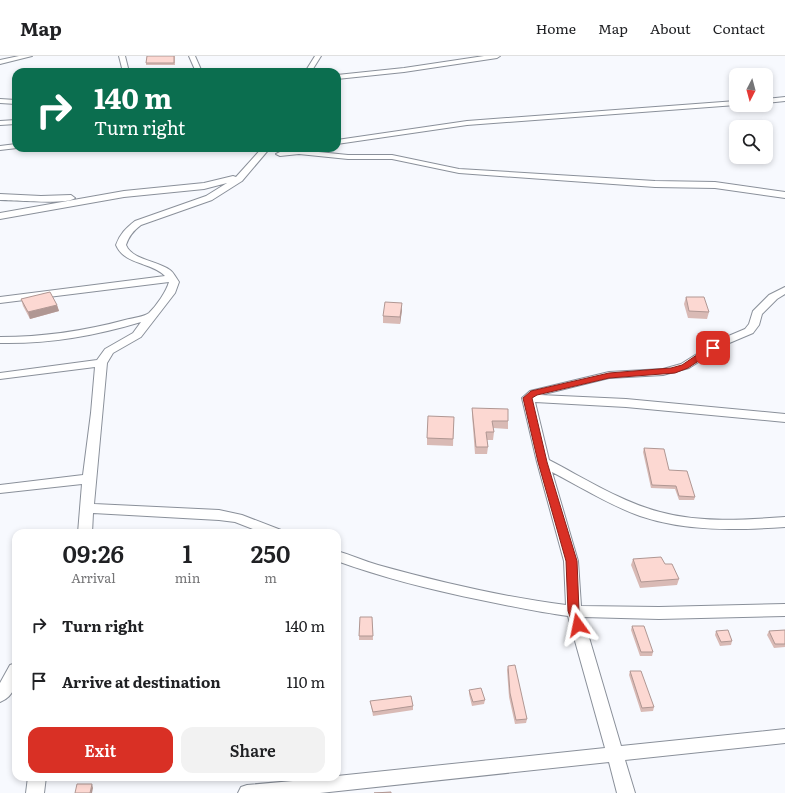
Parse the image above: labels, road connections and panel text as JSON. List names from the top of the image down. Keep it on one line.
{"north":"bottom","page":{"header":"Map","nav":["Home","Map","About","Contact"],"turn":["140 m","Turn right"],"eta":["09:26","Arrival","1","min","250","m"],"list":[{"name":"Turn right","value":"140 m"},{"name":"Arrive at destination","value":"110 m"}],"buttons":["Exit","Share"]}}
